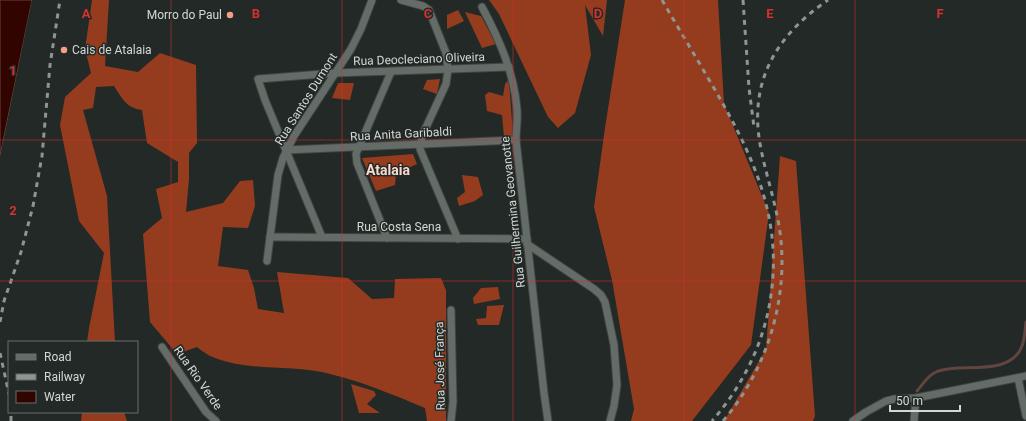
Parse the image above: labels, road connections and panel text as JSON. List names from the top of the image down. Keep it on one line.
{"streets":{"street":["Rua Deocleciano Oliveira","Rua Santos Dumont","Rua Anita Garibaldi","Rua Guilhermina Geovanotte","Rua Costa Sena","Rua José França","Rua Rio Verde"]},"crossings":[["Rua Deocleciano Oliveira","Rua Santos Dumont"],["Rua Deocleciano Oliveira","Rua Anita Garibaldi"],["Rua Deocleciano Oliveira","Rua Guilhermina Geovanotte"],["Rua Santos Dumont","Rua Anita Garibaldi"],["Rua Santos Dumont","Rua Costa Sena"],["Rua Anita Garibaldi","Rua Guilhermina Geovanotte"],["Rua Guilhermina Geovanotte","Rua Costa Sena"]],"districts":["Atalaia"],"places":["Morro do Paul","Cais de Atalaia"],"legend":["Road","Railway","Water"],"scale_bar":"50 m","grid":{"columns":["A","B","C","D","E","F"],"rows":["1","2"]}}
